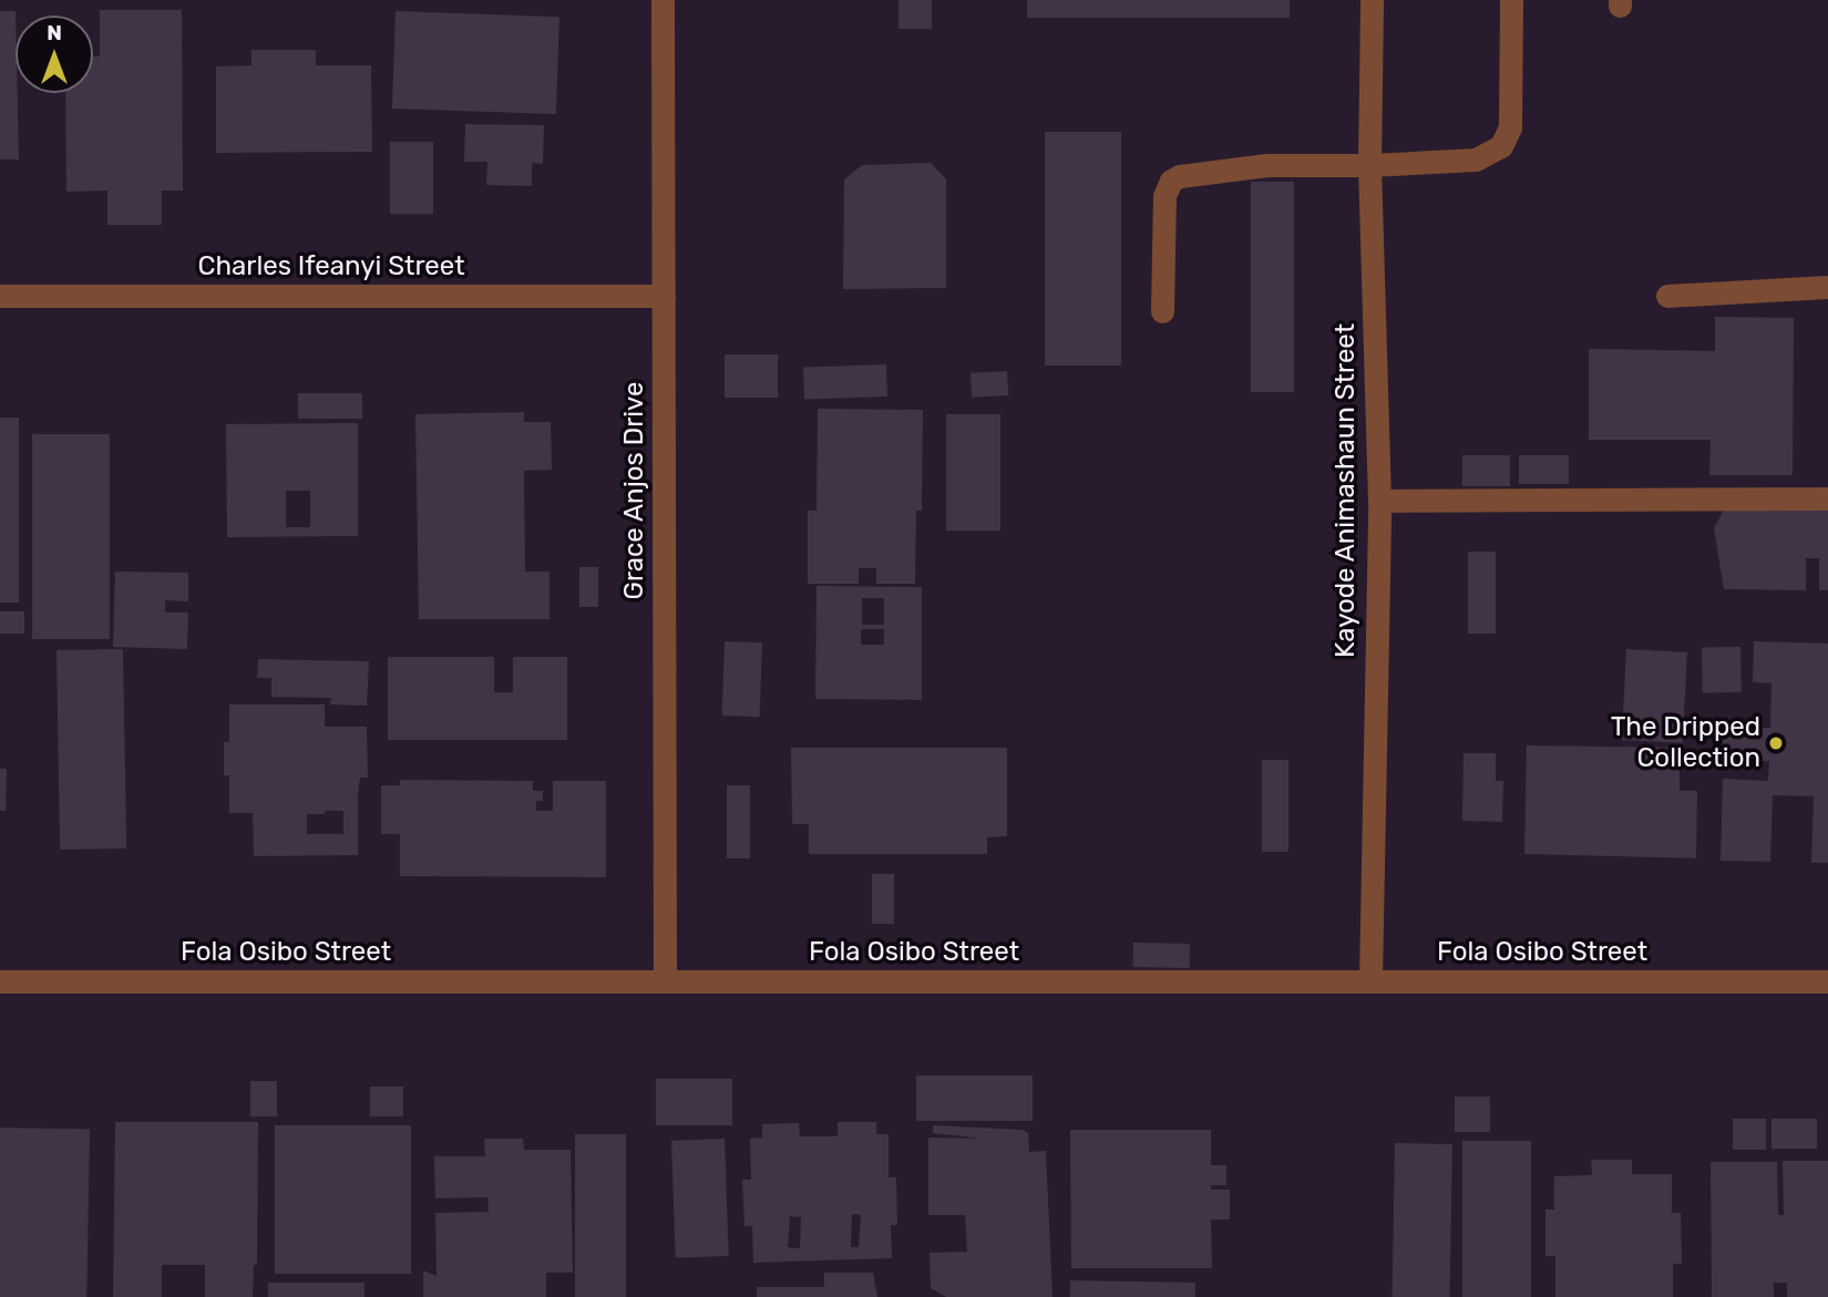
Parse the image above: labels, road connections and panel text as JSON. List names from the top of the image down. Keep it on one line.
{"streets":{"street":["Charles Ifeanyi Street","Grace Anjos Drive","Kayode Animashaun Street","Fola Osibo Street"]},"crossings":[["Charles Ifeanyi Street","Grace Anjos Drive"],["Grace Anjos Drive","Fola Osibo Street"],["Kayode Animashaun Street","Fola Osibo Street"]],"places":["The Dripped Collection"],"north":"top"}
